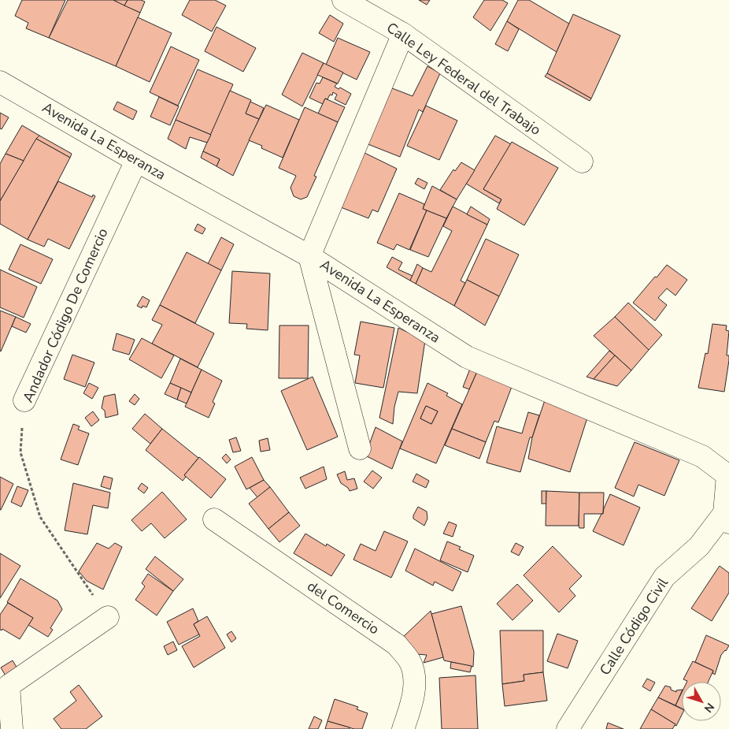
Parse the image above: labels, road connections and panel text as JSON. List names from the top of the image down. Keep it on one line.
{"streets":{"street":["Calle Ley Federal del Trabajo","Avenida La Esperanza","Andador Código De Comercio","del Comercio","Calle Código Civil"]},"crossings":[["Avenida La Esperanza","Andador Código De Comercio"],["Avenida La Esperanza","Calle Código Civil"]],"north":"bottom right"}
